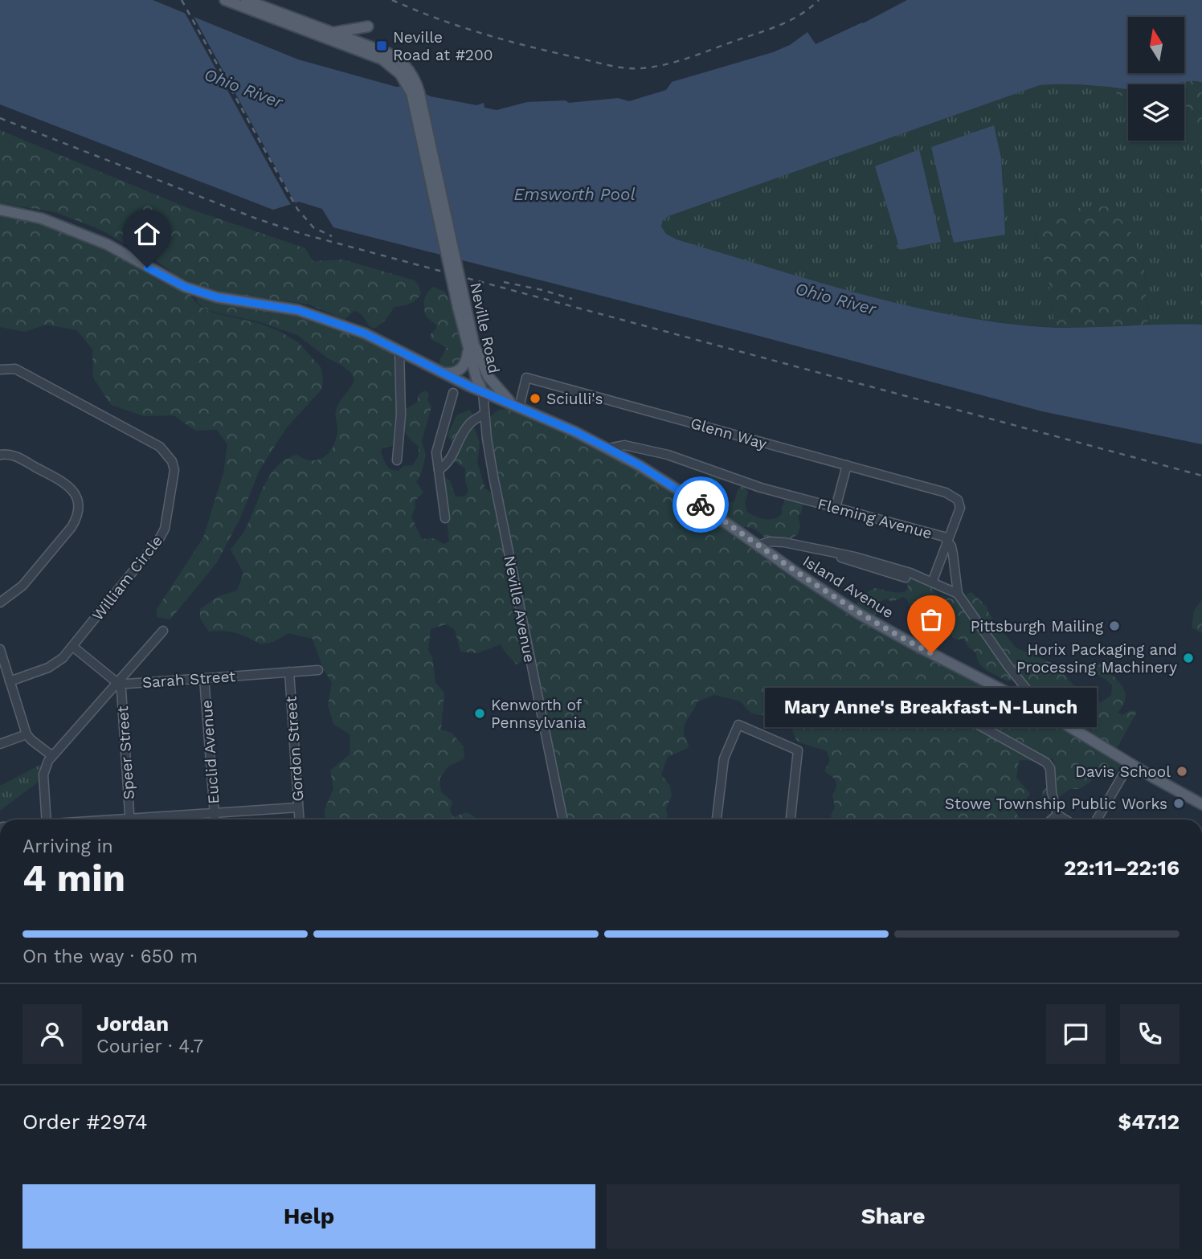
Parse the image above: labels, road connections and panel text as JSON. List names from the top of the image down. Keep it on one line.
{"streets":{"main road":["Neville Road","Island Avenue"],"street":["Glenn Way","Fleming Avenue","William Circle","Neville Avenue","Sarah Street","Gordon Street","Euclid Avenue","Speer Street"]},"crossings":[["Neville Road","Island Avenue"],["Neville Road","Neville Avenue"],["Glenn Way","Fleming Avenue"],["Glenn Way","Island Avenue"],["Fleming Avenue","Island Avenue"],["Island Avenue","Neville Avenue"],["Sarah Street","Gordon Street"],["Sarah Street","Euclid Avenue"],["Sarah Street","Speer Street"]],"water":["Ohio River","Emsworth Pool"],"places":{"transit":["Neville Road at #200"],"other":["Sciulli's","Pittsburgh Mailing","Mary Anne's Breakfast-N-Lunch","Horix Packaging and Processing Machinery","Kenworth of Pennsylvania","Davis School","Stowe Township Public Works"]},"north":"top","page":{"bubble":"Mary Anne's Breakfast-N-Lunch","heading":["4 min","Arriving in","22:11–22:16"],"panel":["Jordan","Courier · 4.7","Order #2974","$47.12"],"bar":"On the way · 650 m","buttons":["Help","Share"]}}
